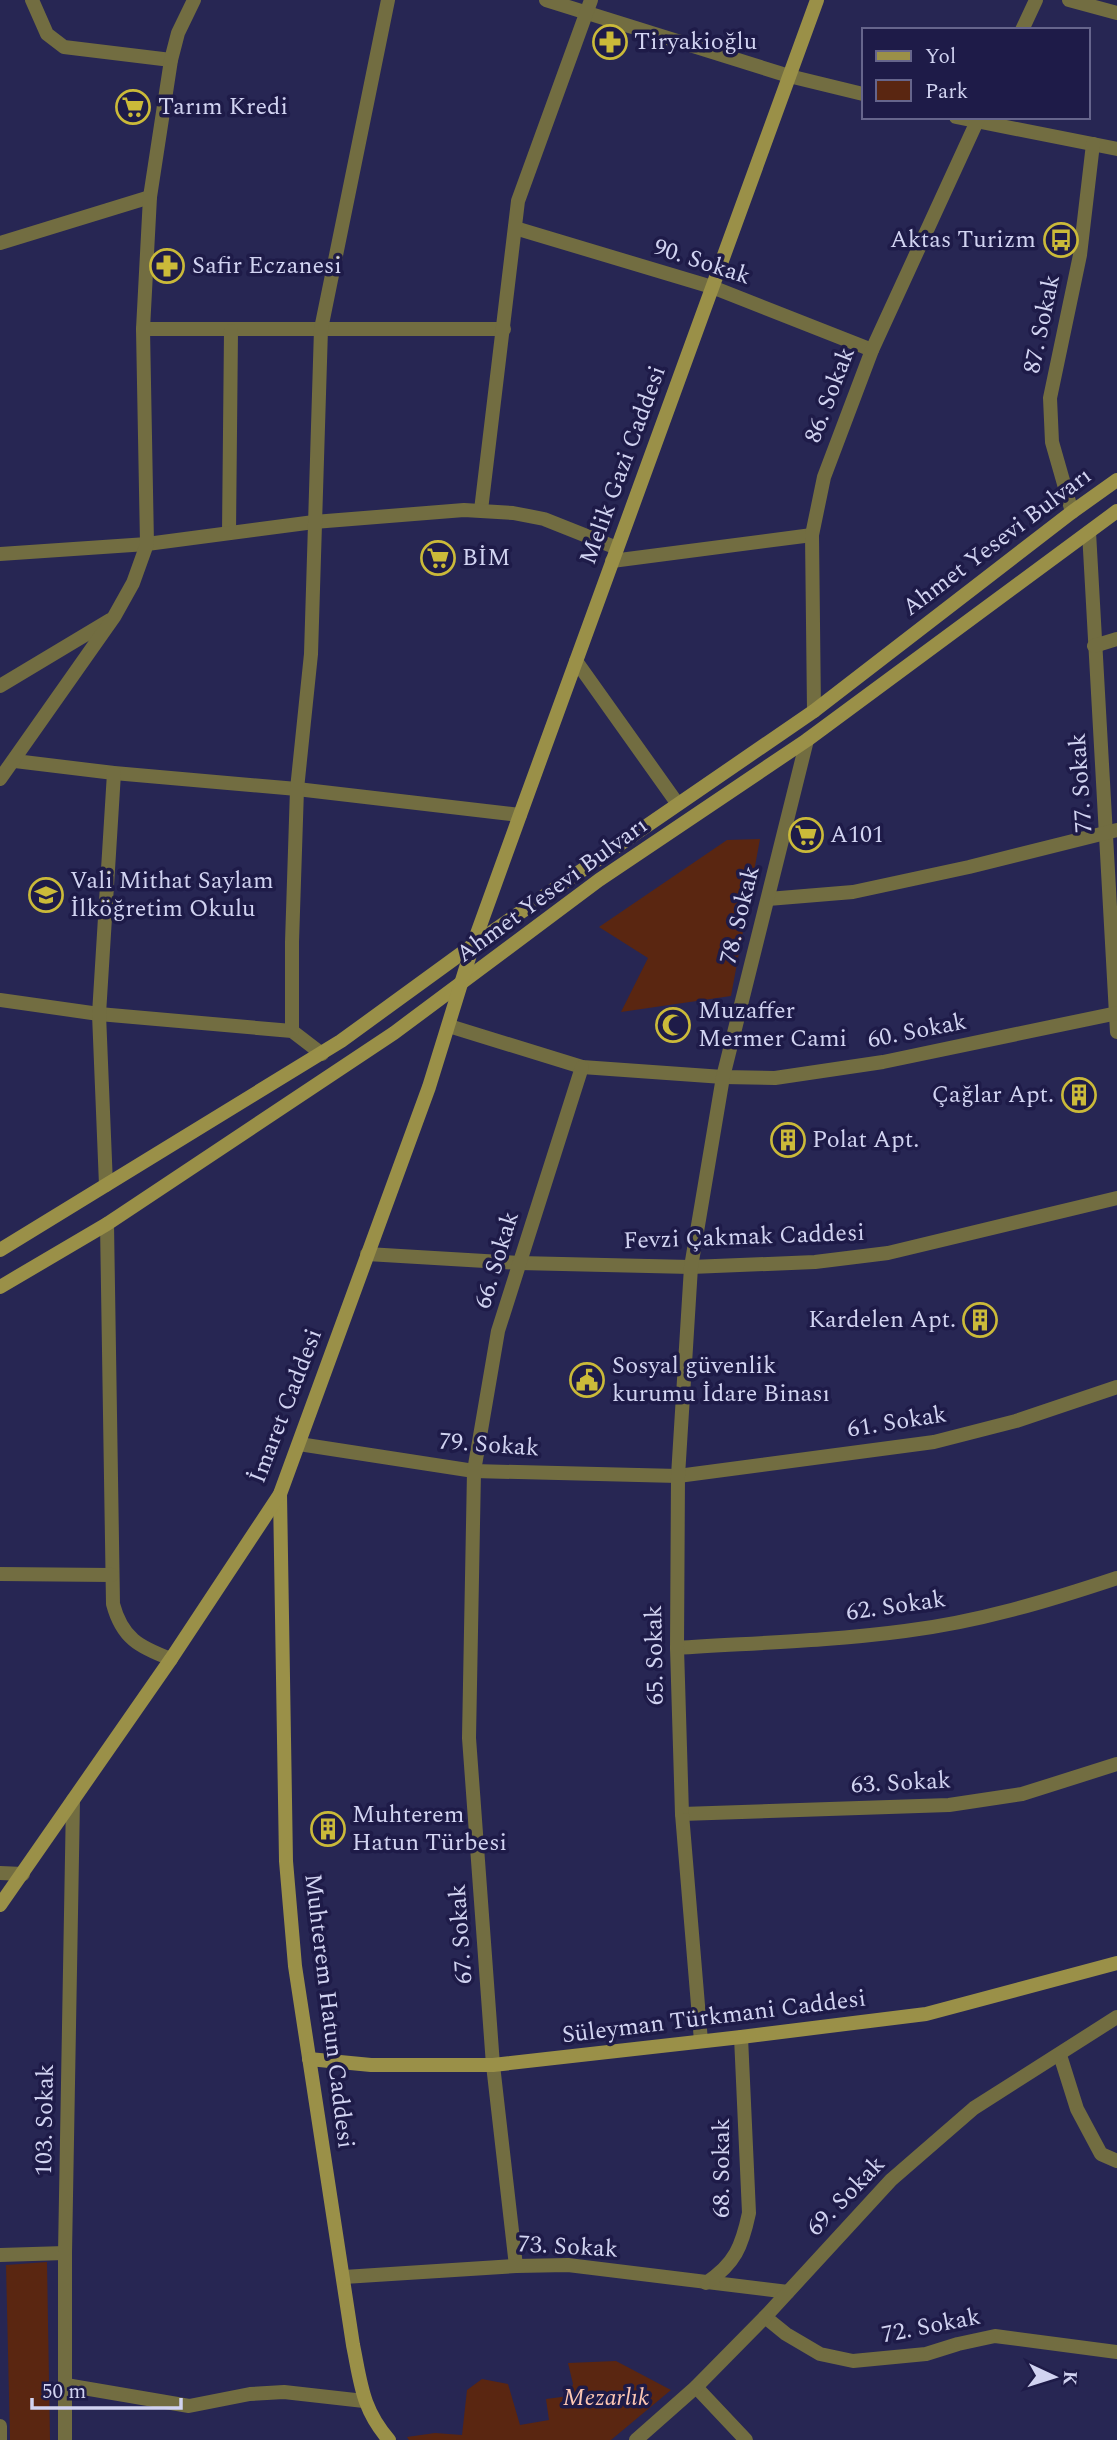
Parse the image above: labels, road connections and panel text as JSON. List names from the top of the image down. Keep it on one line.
{"streets":{"street":["90. Sokak","87. Sokak","86. Sokak","Melik Gazi Caddesi","Ahmet Yesevi Bulvarı","77. Sokak","78. Sokak","60. Sokak","Fevzi Çakmak Caddesi","66. Sokak","İmaret Caddesi","61. Sokak","79. Sokak","62. Sokak","65. Sokak","63. Sokak","67. Sokak","Muhterem Hatun Caddesi","Süleyman Türkmani Caddesi","103. Sokak","68. Sokak","69. Sokak","73. Sokak","72. Sokak"]},"crossings":[["90. Sokak","86. Sokak"],["90. Sokak","Melik Gazi Caddesi"],["87. Sokak","Ahmet Yesevi Bulvarı"],["86. Sokak","Ahmet Yesevi Bulvarı"],["Melik Gazi Caddesi","Ahmet Yesevi Bulvarı"],["Melik Gazi Caddesi","İmaret Caddesi"],["Ahmet Yesevi Bulvarı","77. Sokak"],["Ahmet Yesevi Bulvarı","78. Sokak"],["Ahmet Yesevi Bulvarı","İmaret Caddesi"],["77. Sokak","60. Sokak"],["78. Sokak","60. Sokak"],["78. Sokak","Fevzi Çakmak Caddesi"],["78. Sokak","65. Sokak"],["60. Sokak","66. Sokak"],["60. Sokak","İmaret Caddesi"],["Fevzi Çakmak Caddesi","66. Sokak"],["Fevzi Çakmak Caddesi","İmaret Caddesi"],["Fevzi Çakmak Caddesi","65. Sokak"],["66. Sokak","79. Sokak"],["66. Sokak","67. Sokak"],["İmaret Caddesi","79. Sokak"],["İmaret Caddesi","Muhterem Hatun Caddesi"],["İmaret Caddesi","103. Sokak"],["61. Sokak","79. Sokak"],["61. Sokak","65. Sokak"],["79. Sokak","65. Sokak"],["79. Sokak","67. Sokak"],["62. Sokak","65. Sokak"],["65. Sokak","63. Sokak"],["65. Sokak","Süleyman Türkmani Caddesi"],["67. Sokak","Süleyman Türkmani Caddesi"],["67. Sokak","73. Sokak"],["Muhterem Hatun Caddesi","Süleyman Türkmani Caddesi"],["Muhterem Hatun Caddesi","73. Sokak"],["Süleyman Türkmani Caddesi","68. Sokak"],["68. Sokak","73. Sokak"],["69. Sokak","73. Sokak"],["69. Sokak","72. Sokak"]],"parks":["Mezarlık"],"places":{"pharmacy":["Tiryakioğlu","Safir Eczanesi"],"supermarket":["Tarım Kredi","BİM","A101"],"bus stop":["Aktas Turizm"],"school or university":["Vali Mithat Saylam İlköğretim Okulu"],"mosque":["Muzaffer Mermer Cami"],"building":["Çağlar Apt.","Polat Apt.","Kardelen Apt.","Muhterem Hatun Türbesi"],"public building":["Sosyal güvenlik kurumu İdare Binası"]},"legend":["Yol","Park"],"scale_bar":"50 m","north":"right"}
